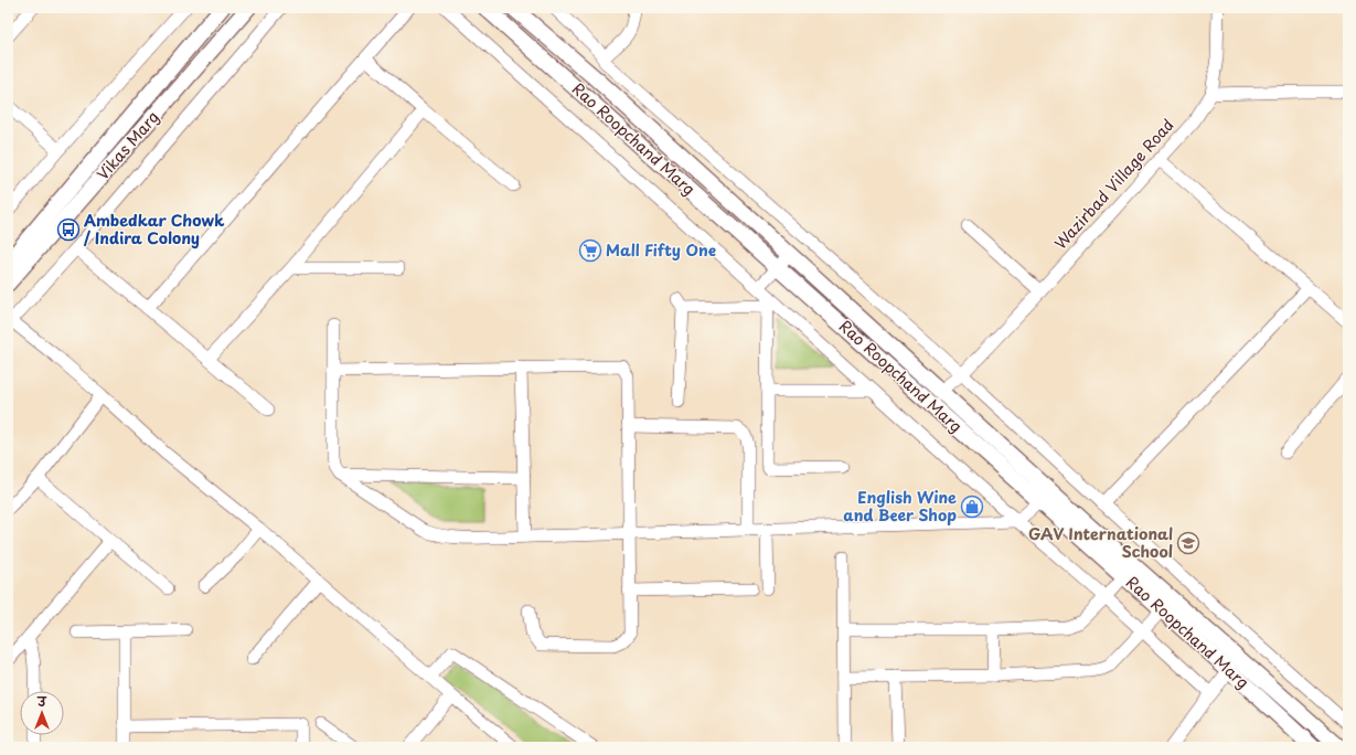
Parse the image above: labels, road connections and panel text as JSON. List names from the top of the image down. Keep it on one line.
{"streets":{"main road":["Rao Roopchand Marg","Vikas Marg"],"street":["Wazirbad Village Road"]},"crossings":[["Rao Roopchand Marg","Wazirbad Village Road"]],"places":{"bus stop":["Ambedkar Chowk / Indira Colony"],"supermarket":["Mall Fifty One"],"shop":["English Wine and Beer Shop"],"school or university":["GAV International School"]},"north":"top"}
